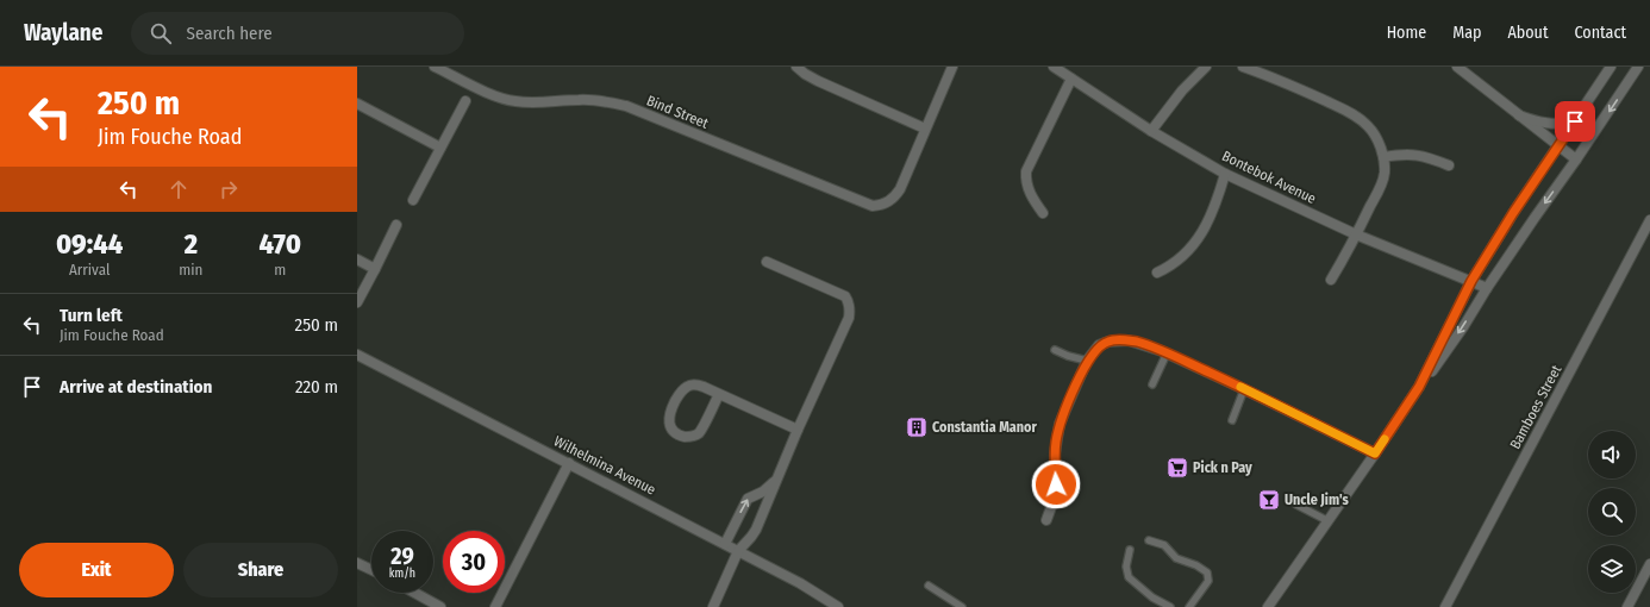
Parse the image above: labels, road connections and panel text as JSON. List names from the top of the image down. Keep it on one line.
{"streets":{"street":["Bind Street","Bontebok Avenue","Bamboes Street","Wilhelmina Avenue"]},"places":{"building":["Constantia Manor"],"supermarket":["Pick n Pay"],"bar":["Uncle Jim's"]},"page":{"header":"Waylane","search":"Search here","nav":["Home","Map","About","Contact"],"turn":["250 m","Jim Fouche Road"],"eta":["09:44","Arrival","2","min","470","m"],"list":[{"name":"Turn left","note":"Jim Fouche Road","value":"250 m"},{"name":"Arrive at destination","value":"220 m"}],"speed":"29 km/h","limit":"30","buttons":["Exit","Share"]}}
